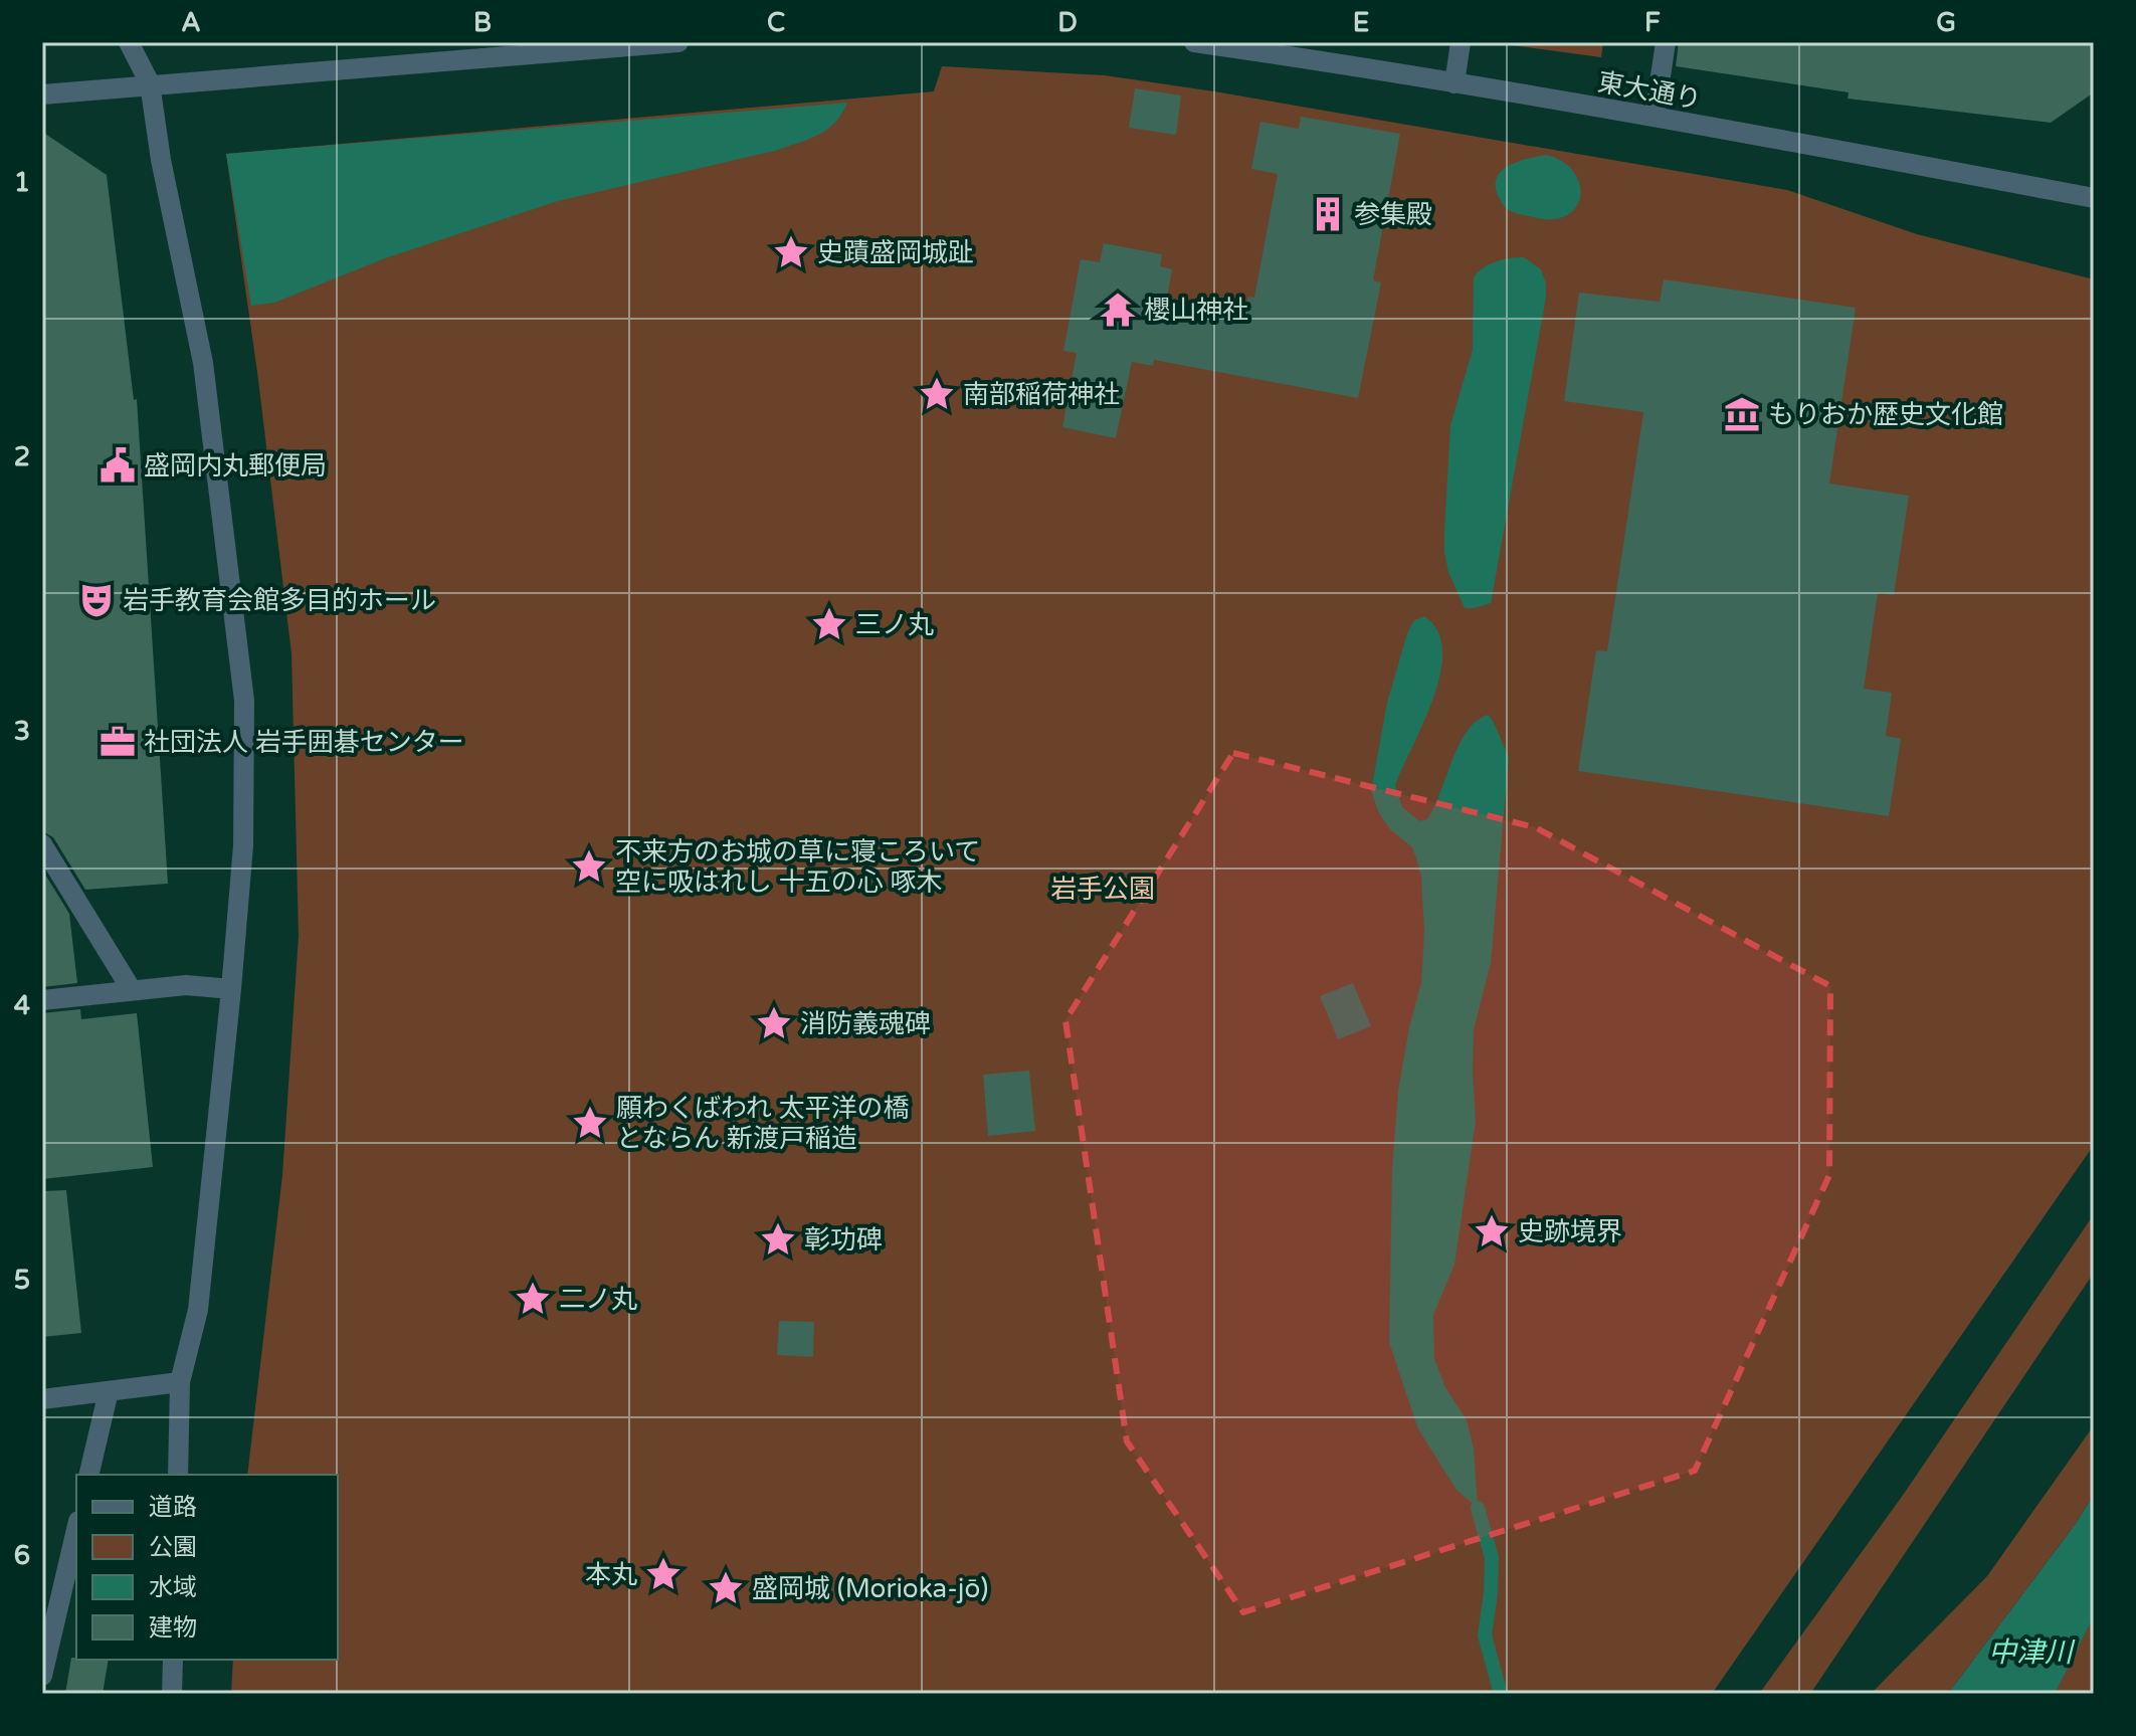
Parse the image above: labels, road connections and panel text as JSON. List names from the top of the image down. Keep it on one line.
{"streets":{"street":["東大通り"]},"water":["中津川"],"parks":["岩手公園"],"places":{"building":["参集殿"],"place":["史蹟盛岡城趾","南部稲荷神社","三ノ丸","不来方のお城の草に寝ころいて 空に吸はれし 十五の心 啄木","消防義魂碑","願わくばわれ 太平洋の橋 とならん 新渡戸稲造","史跡境界","彰功碑","二ノ丸","本丸","盛岡城 (Morioka-jō)"],"temple":["櫻山神社"],"museum":["もりおか歴史文化館"],"public building":["盛岡内丸郵便局"],"theatre":["岩手教育会館多目的ホール"],"office":["社団法人 岩手囲碁センター"]},"legend":["道路","公園","水域","建物"],"grid":{"columns":["A","B","C","D","E","F","G"],"rows":["1","2","3","4","5","6"]}}
